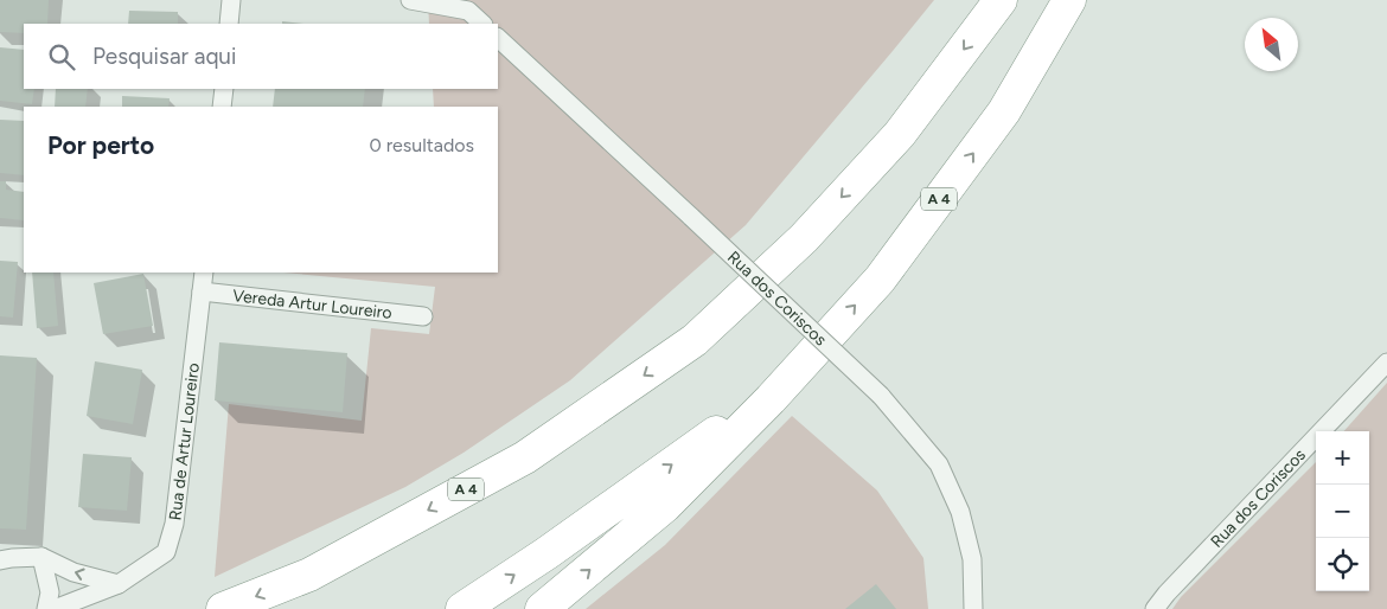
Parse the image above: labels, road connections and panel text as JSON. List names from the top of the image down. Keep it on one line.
{"streets":{"highway":["A 4"],"street":["Rua dos Coriscos","Vereda Artur Loureiro","Rua de Artur Loureiro"]},"crossings":[["Vereda Artur Loureiro","Rua de Artur Loureiro"]],"north":"top left","page":{"search":"Pesquisar aqui","heading":["Por perto","0 resultados"],"map_buttons":["+","−"]}}
